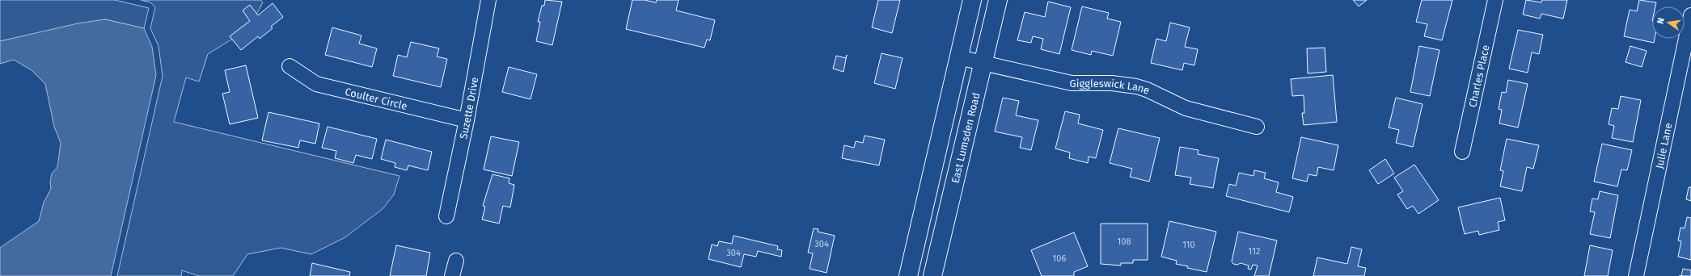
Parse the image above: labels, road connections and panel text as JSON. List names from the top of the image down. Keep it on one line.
{"streets":{"main road":["East Lumsden Road"],"street":["Charles Place","Giggleswick Lane","Coulter Circle","Suzette Drive","Julie Lane"]},"crossings":[["Giggleswick Lane","East Lumsden Road"],["Coulter Circle","Suzette Drive"]],"house_numbers":["108","304","110","112","304","106"],"north":"left"}
